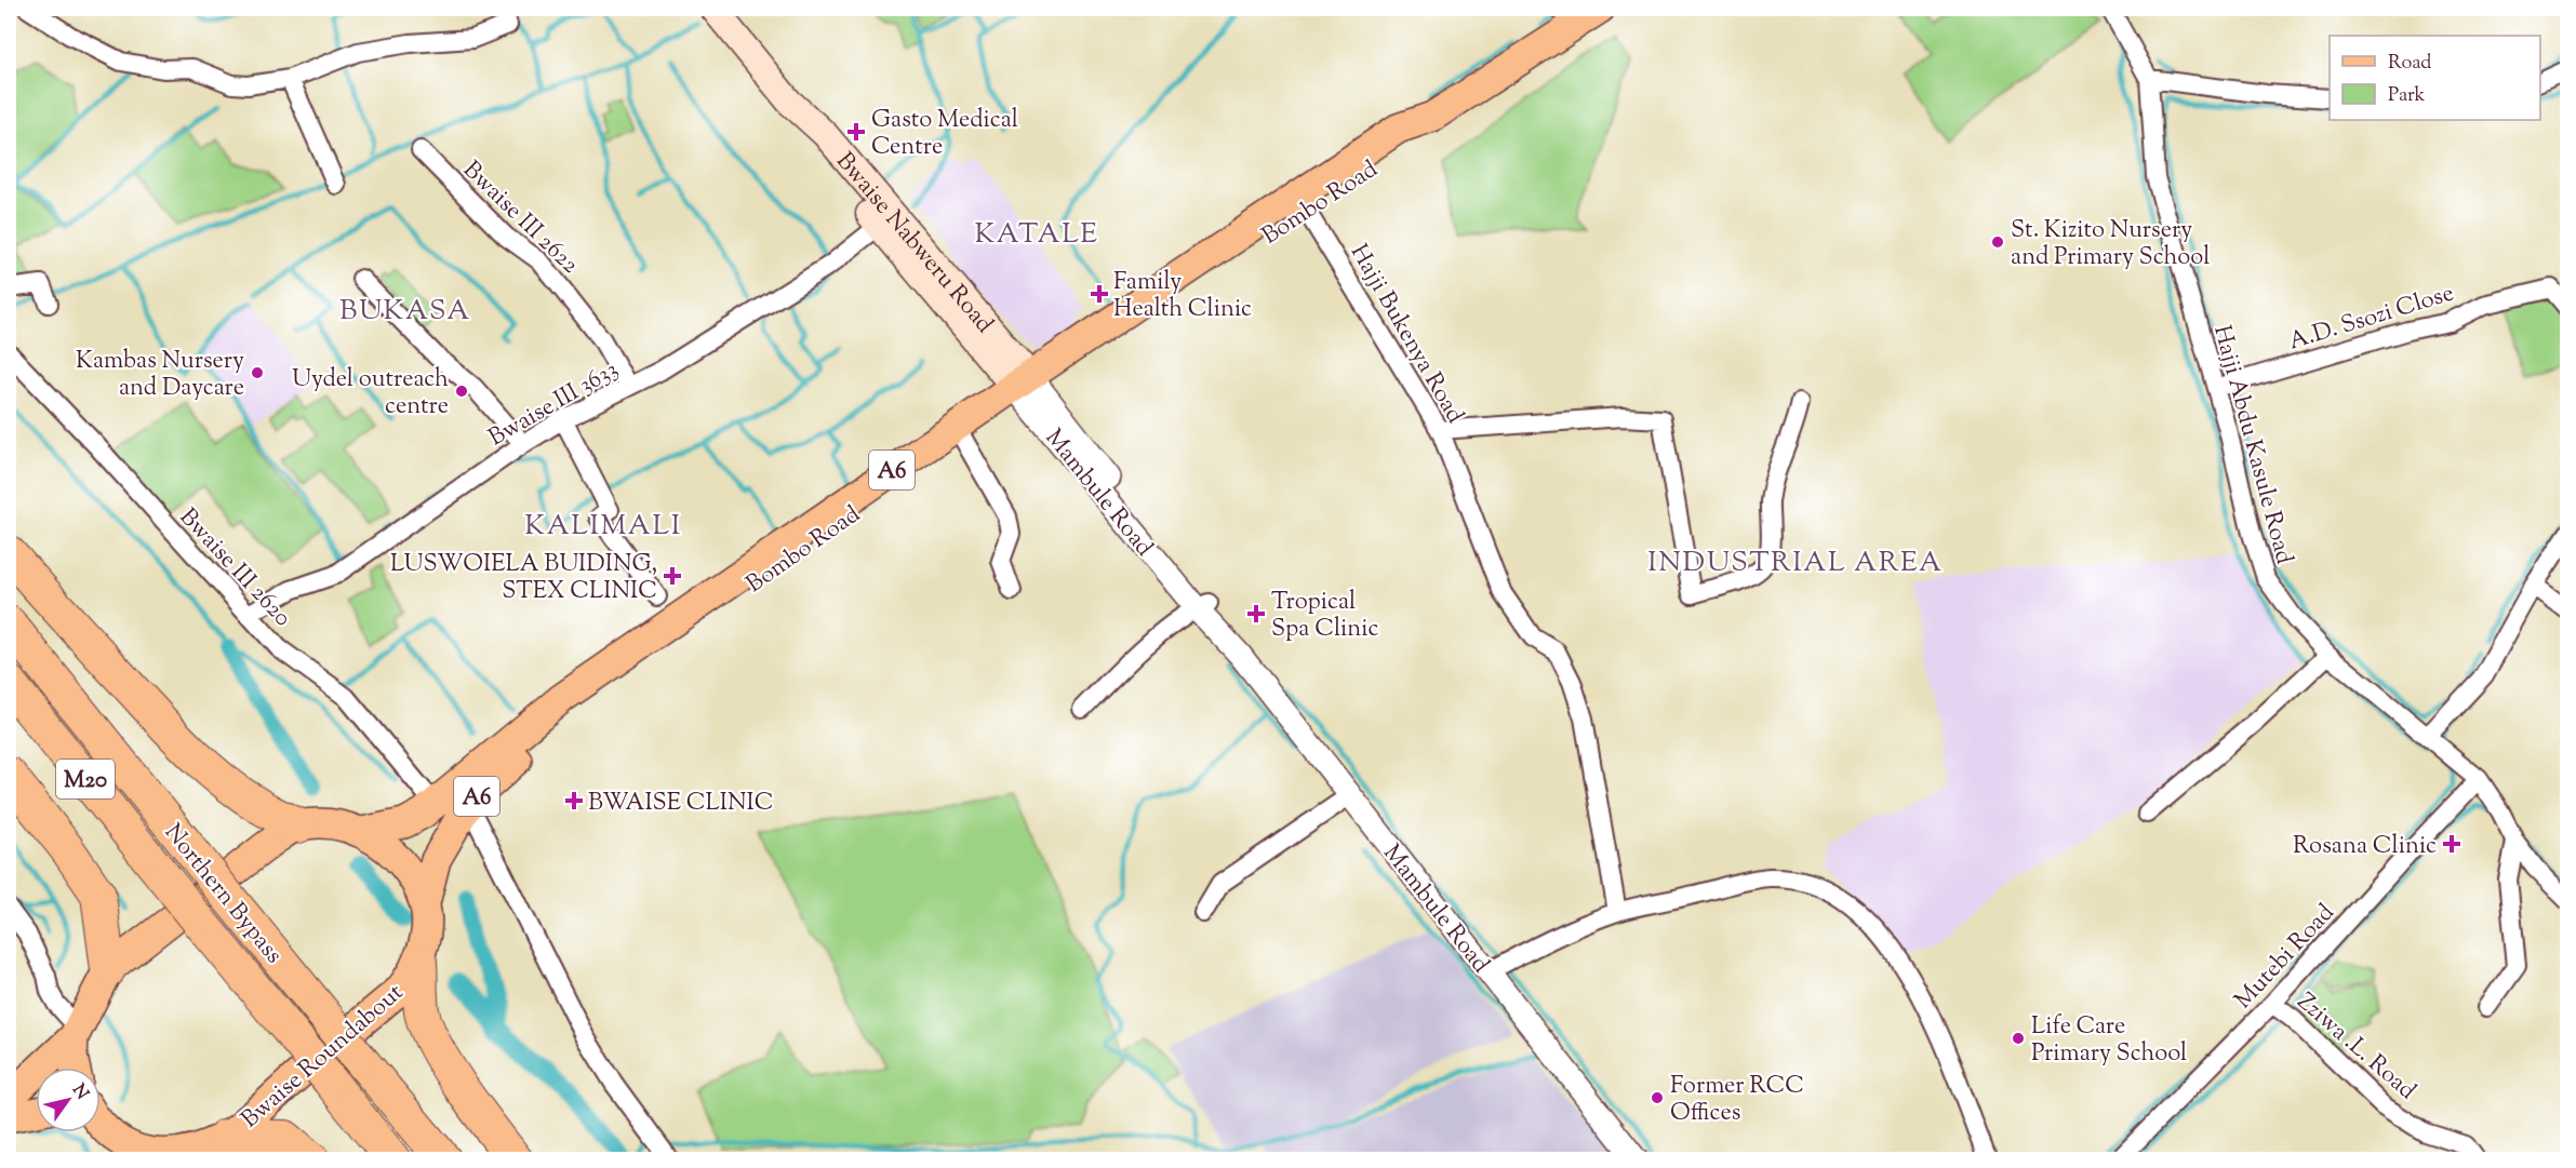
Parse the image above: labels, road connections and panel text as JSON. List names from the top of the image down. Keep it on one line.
{"streets":{"highway":["M20","Northern Bypass"],"main road":["Bombo Road","Bwaise Nabweru Road","A6","Bwaise Roundabout"],"street":["Bwaise III 2622","A.D. Ssozi Close","Hajji Bukenya Road","Bwaise III 3633","Hajji Abdu Kasule Road","Mambule Road","Bwaise III 2620","Mutebi Road","Zziwa .L. Road"]},"crossings":[["Bombo Road","Bwaise Nabweru Road"],["Bombo Road","Hajji Bukenya Road"],["Bombo Road","Mambule Road"],["Bombo Road","Bwaise III 2620"],["Bombo Road","Bwaise Roundabout"],["Bwaise III 2622","Bwaise III 3633"],["Bwaise Nabweru Road","Bwaise III 3633"],["Bwaise Nabweru Road","Mambule Road"],["A.D. Ssozi Close","Hajji Abdu Kasule Road"],["Bwaise III 3633","Bwaise III 2620"],["Hajji Abdu Kasule Road","Mutebi Road"],["Mutebi Road","Zziwa .L. Road"]],"districts":["KATALE","BUKASA","KALIMALI","INDUSTRIAL AREA"],"places":{"health":["Gasto Medical Centre","Family Health Clinic","LUSWOIELA BUIDING, STEX CLINIC","Tropical Spa Clinic","BWAISE CLINIC","Rosana Clinic"],"other":["St. Kizito Nursery and Primary School","Kambas Nursery and Daycare","Uydel outreach centre","Life Care Primary School","Former RCC Offices"]},"legend":["Road","Park"],"north":"top right"}
